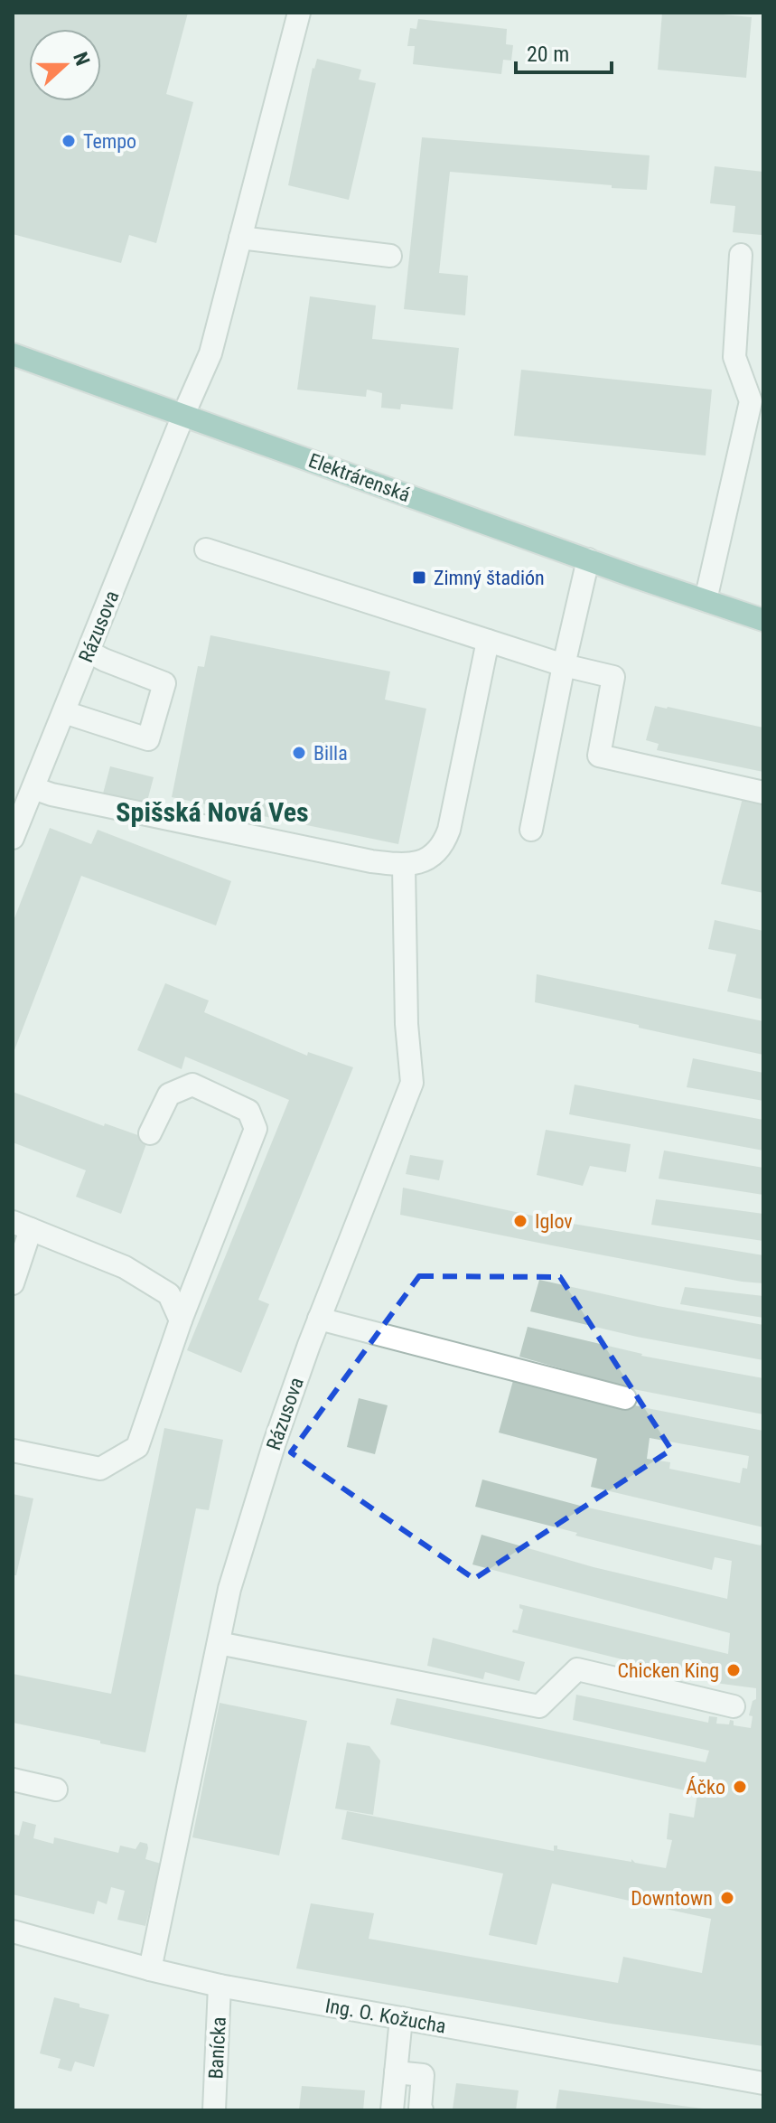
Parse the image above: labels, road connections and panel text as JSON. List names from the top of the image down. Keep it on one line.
{"streets":{"main road":["Elektrárenská"],"street":["Rázusova","Ing. O. Kožucha","Banícka"]},"crossings":[["Elektrárenská","Rázusova"],["Rázusova","Ing. O. Kožucha"],["Ing. O. Kožucha","Banícka"]],"districts":["Spišská Nová Ves"],"places":{"other":["Tempo","Billa","Iglov","Chicken King","Áčko","Downtown"],"transit":["Zimný štadión"]},"scale_bar":"20 m","north":"right"}
